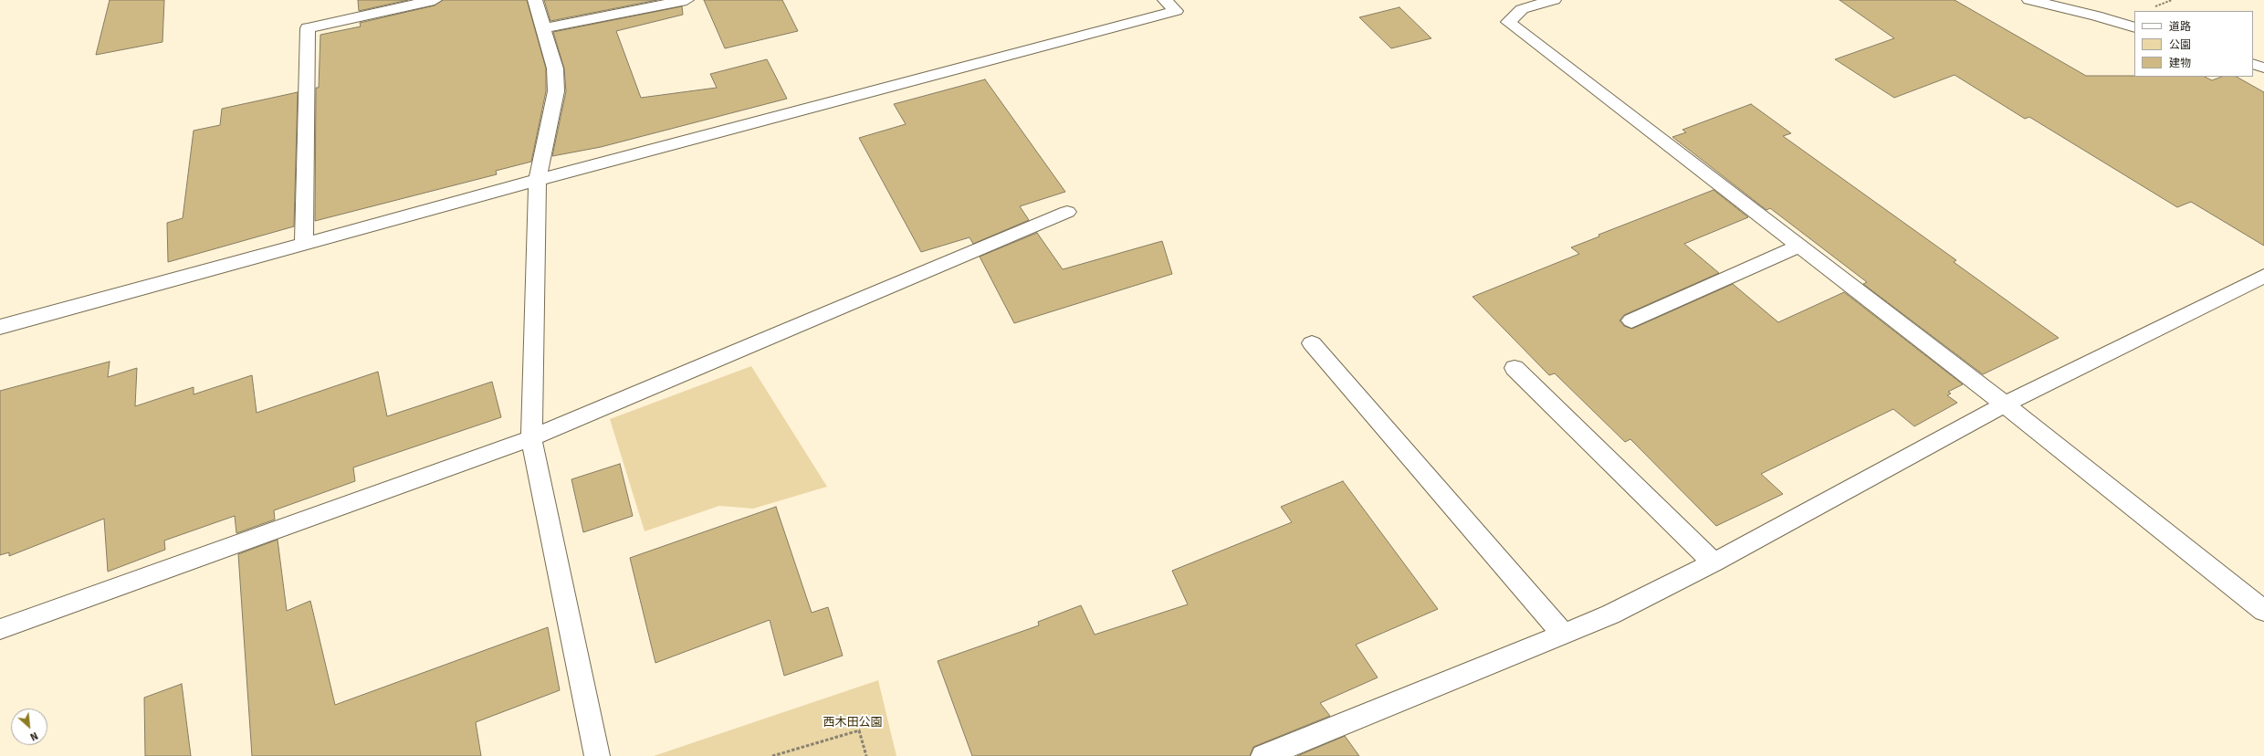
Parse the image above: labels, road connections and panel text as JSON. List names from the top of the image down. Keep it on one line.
{"parks":["西木田公園"],"legend":["道路","公園","建物"],"north":"bottom right"}
